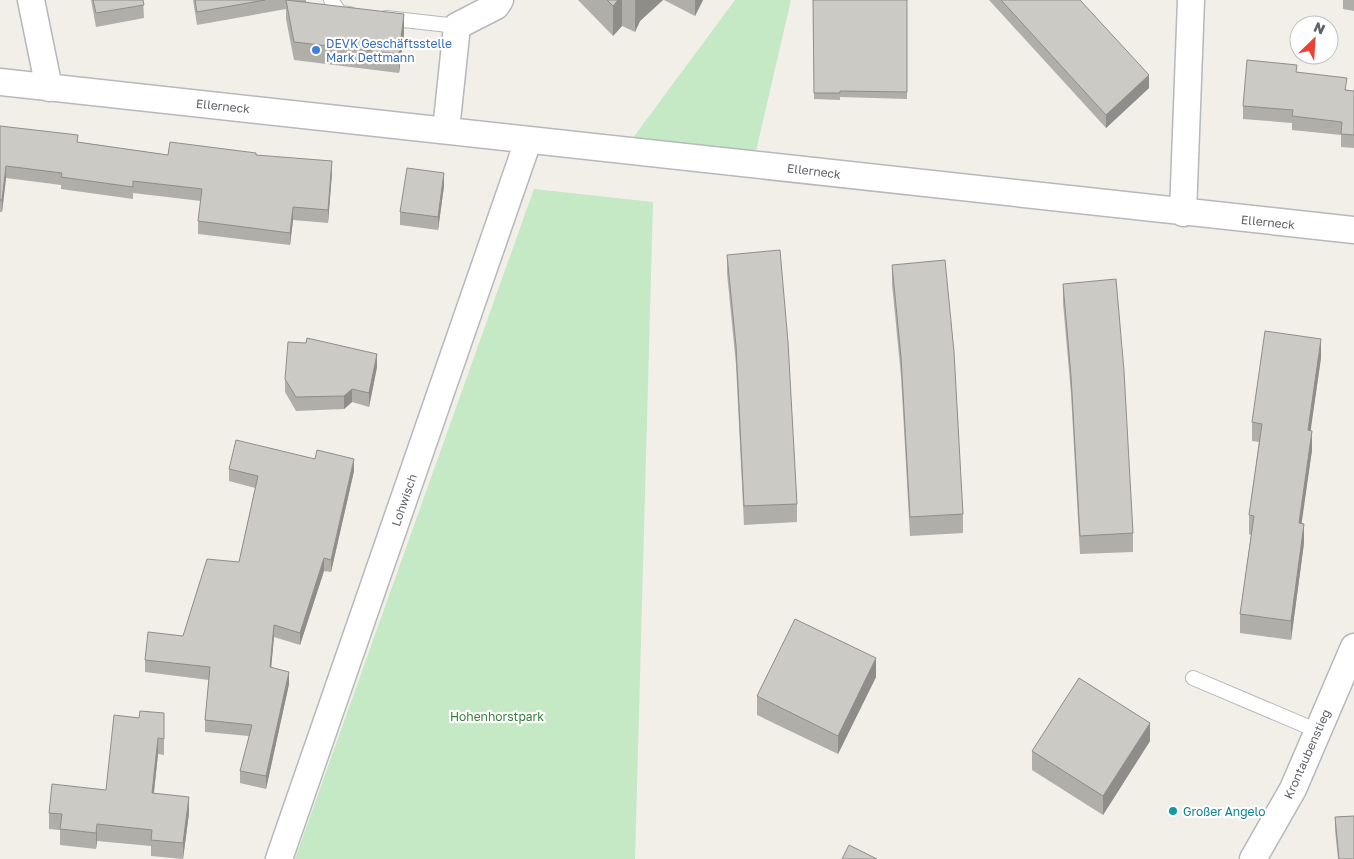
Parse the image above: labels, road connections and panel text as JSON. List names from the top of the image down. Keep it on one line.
{"streets":{"street":["Ellerneck","Lohwisch","Krontaubenstieg"]},"crossings":[["Ellerneck","Lohwisch"]],"parks":["Hohenhorstpark"],"places":["DEVK Geschäftsstelle Mark Dettmann","Großer Angelo"],"north":"top right"}
